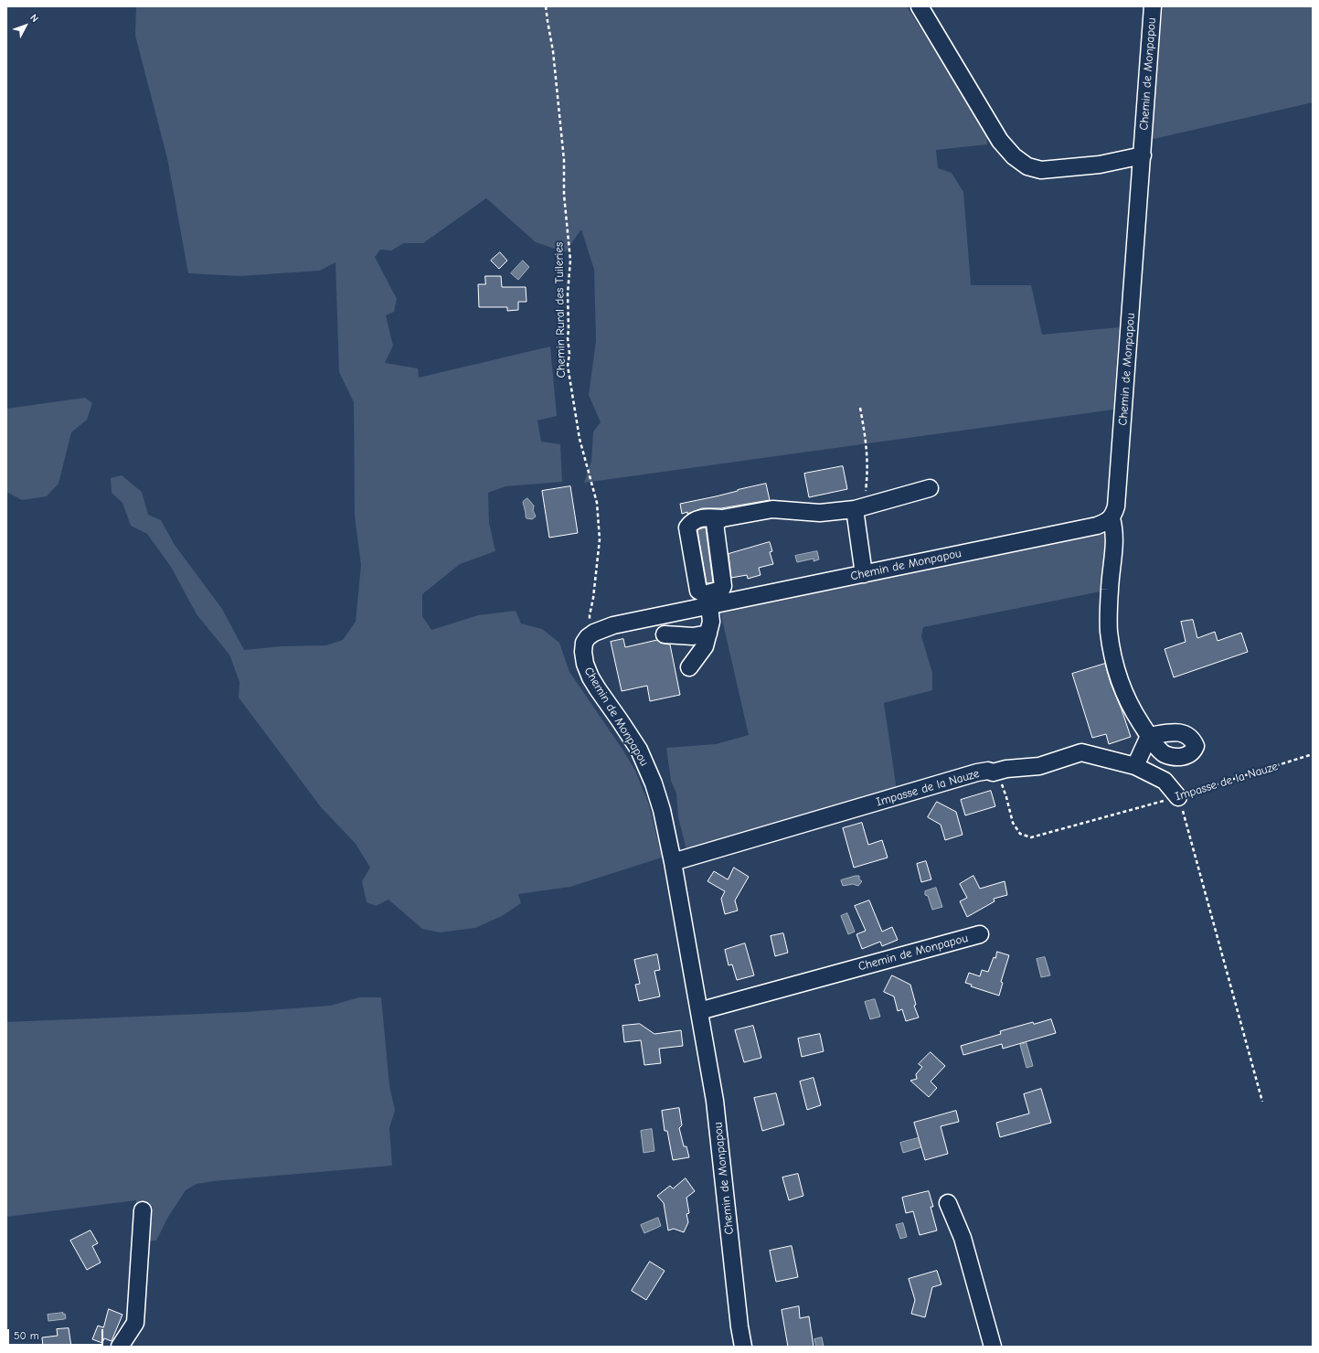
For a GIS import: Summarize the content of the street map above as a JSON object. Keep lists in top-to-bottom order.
{
  "streets": {
    "street": ["Chemin de Monpapou", "Impasse de la Nauze"],
    "path": ["Chemin Rural des Tuileries"]
  },
  "crossings": [
    ["Chemin de Monpapou", "Chemin Rural des Tuileries"],
    ["Chemin de Monpapou", "Impasse de la Nauze"]
  ],
  "scale_bar": "50 m",
  "north": "top right"
}
